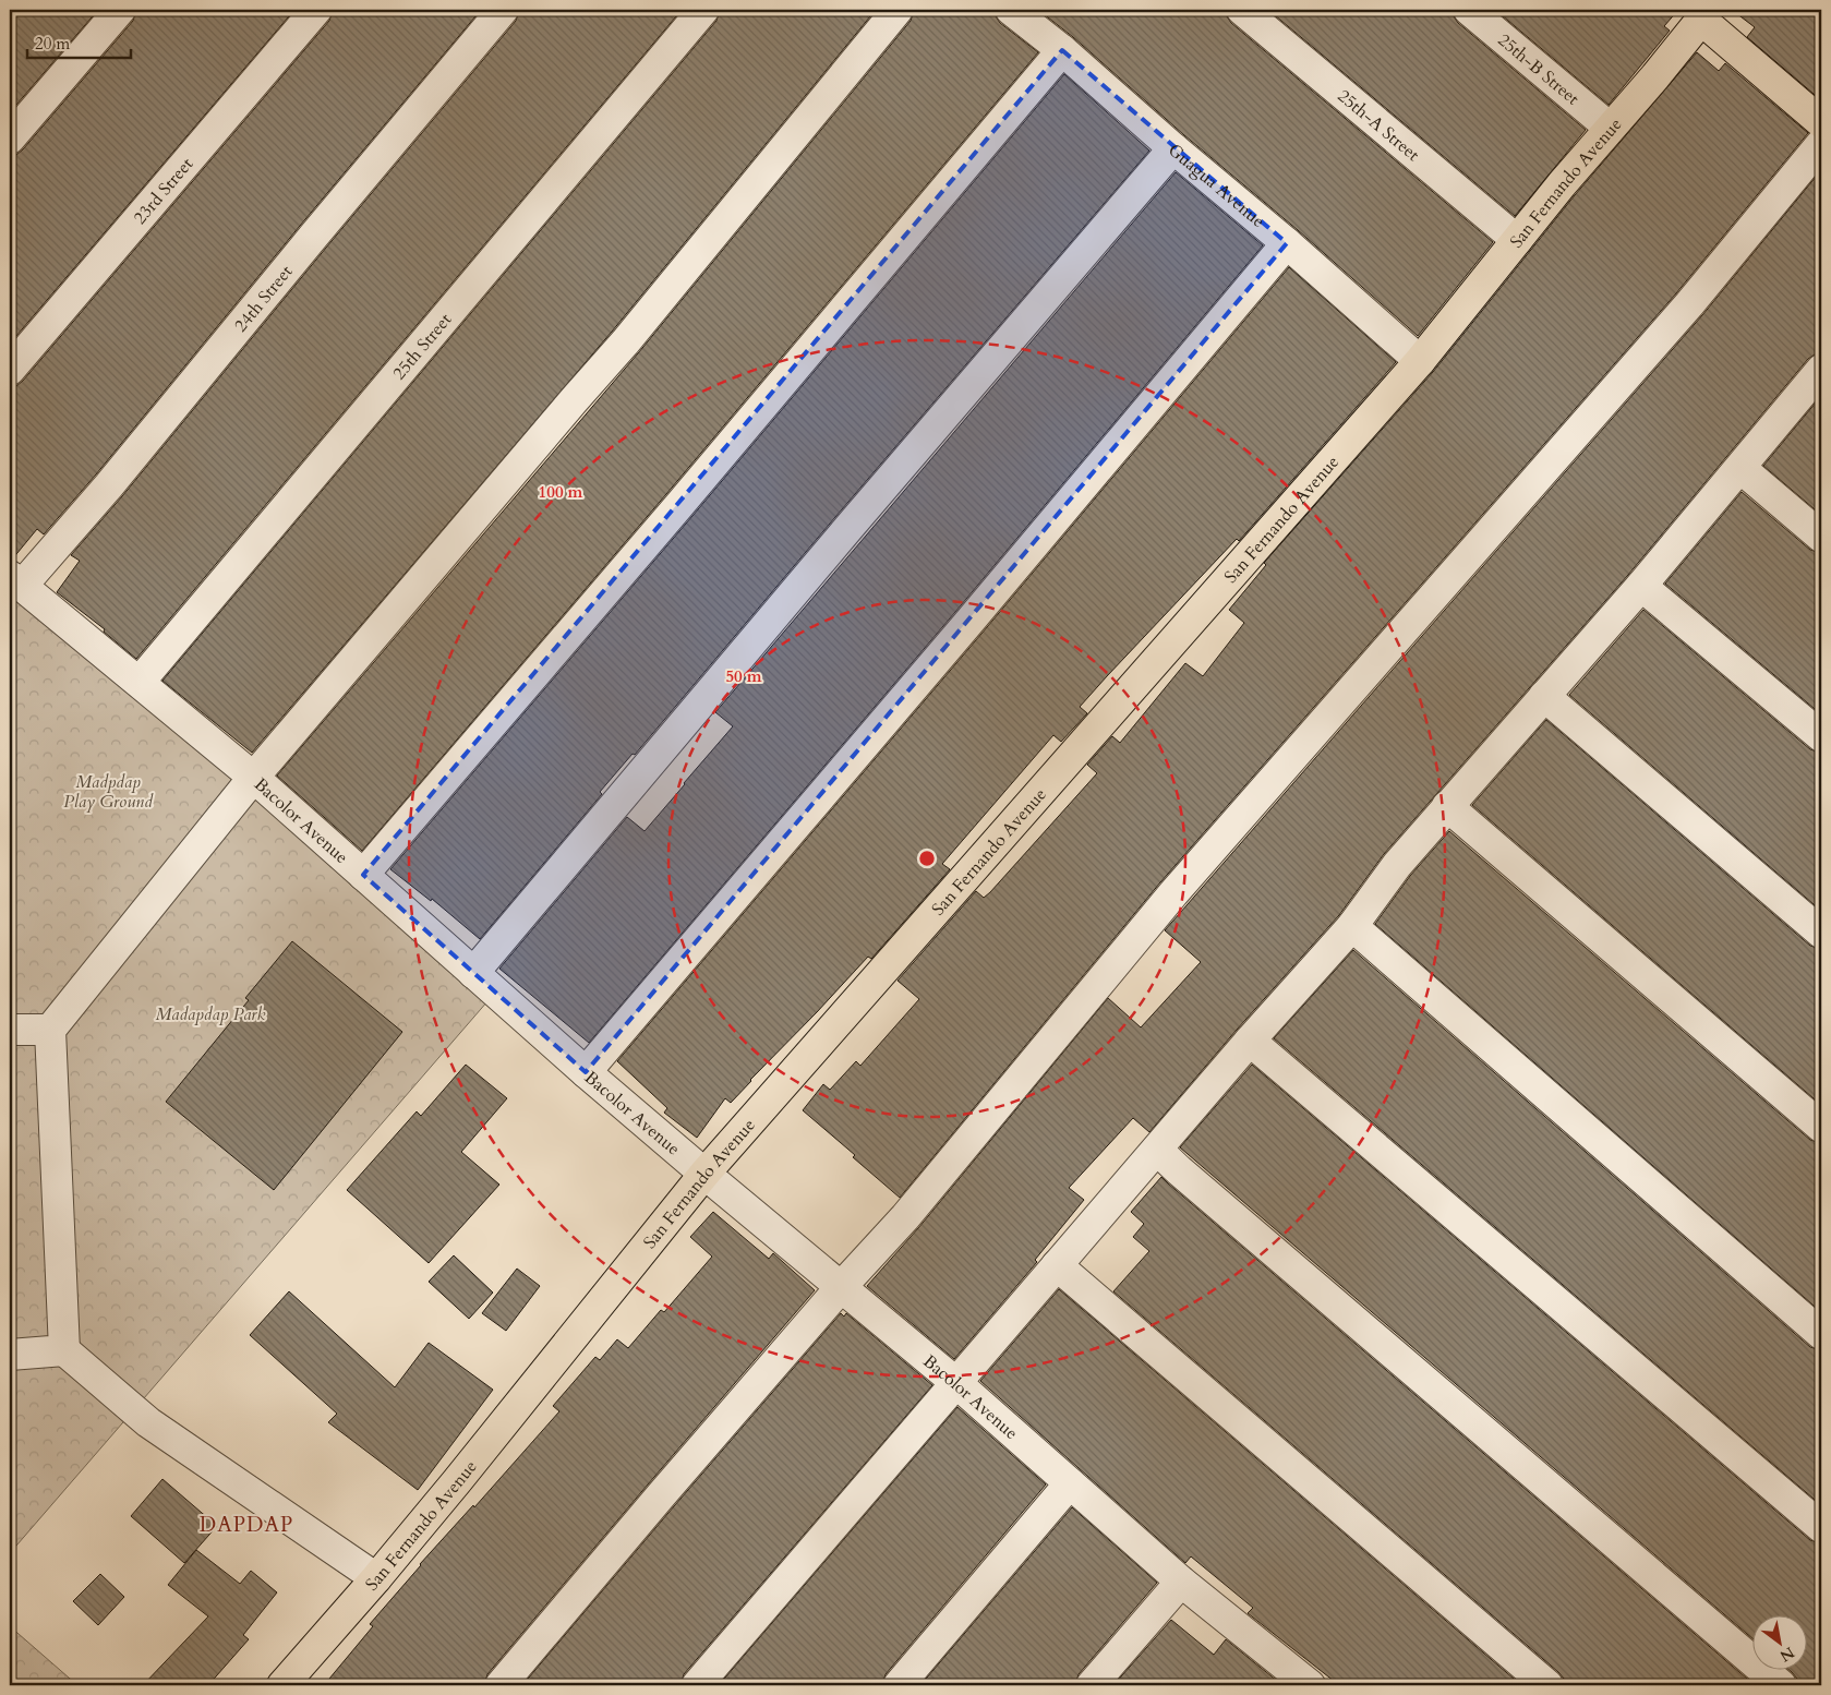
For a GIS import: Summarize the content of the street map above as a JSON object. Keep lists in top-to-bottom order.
{
  "streets": {
    "main road": ["San Fernando Avenue"],
    "street": [
      "25th-B Street",
      "25th-A Street",
      "Guagua Avenue",
      "23rd Street",
      "24th Street",
      "25th Street",
      "Bacolor Avenue"
    ]
  },
  "crossings": [
    ["25th-B Street", "San Fernando Avenue"],
    ["25th-A Street", "San Fernando Avenue"],
    ["San Fernando Avenue", "Guagua Avenue"],
    ["San Fernando Avenue", "Bacolor Avenue"],
    ["24th Street", "Bacolor Avenue"],
    ["25th Street", "Bacolor Avenue"]
  ],
  "districts": ["DAPDAP"],
  "parks": ["Madpdap Play Ground", "Madapdap Park"],
  "scale_bar": "20 m",
  "north": "bottom right",
  "rings": ["100 m", "50 m"]
}
